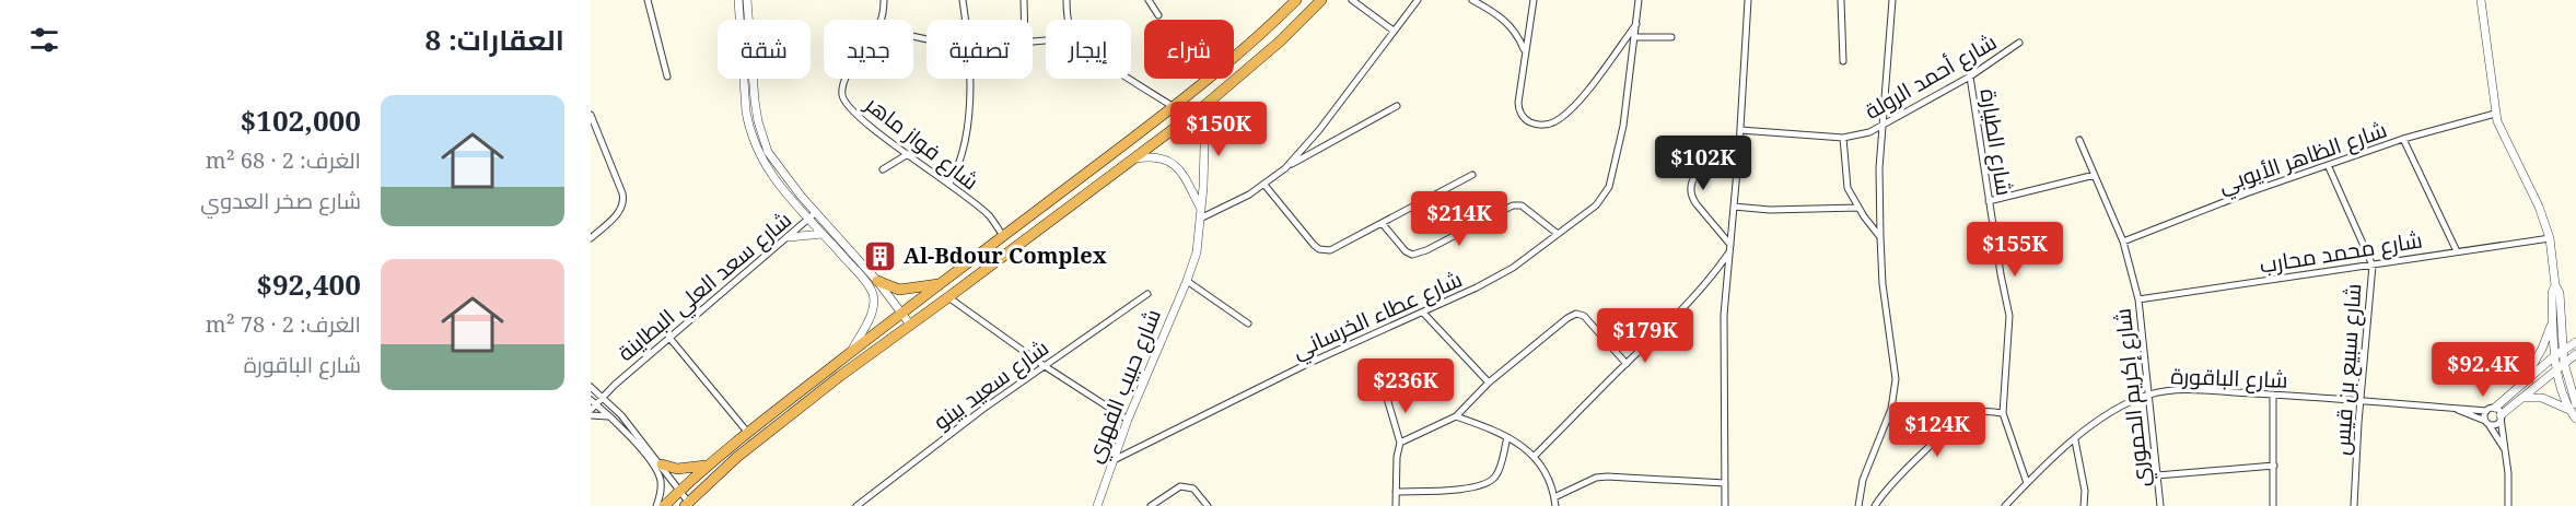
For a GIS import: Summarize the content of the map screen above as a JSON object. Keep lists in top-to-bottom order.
{
  "streets": {
    "street": [
      "شارع أحمد الرولة",
      "شارع الطيارة",
      "شارع فواز ماهر",
      "شارع الظاهر الأيوبي",
      "شارع محمد محارب",
      "شارع سعد العلي البطاينة",
      "شارع عطاء الخرساني",
      "شارع سبيع بن قيس",
      "شارع الباقورة",
      "شارع سعيد بينو",
      "شارع حبيب الفهري",
      "شارع إكريم الحموري"
    ]
  },
  "crossings": [
    ["شارع أحمد الرولة", "شارع الطيارة"],
    ["شارع الطيارة", "شارع الباقورة"],
    ["شارع الظاهر الأيوبي", "شارع سبيع بن قيس"],
    ["شارع الظاهر الأيوبي", "شارع إكريم الحموري"],
    ["شارع محمد محارب", "شارع سبيع بن قيس"],
    ["شارع محمد محارب", "شارع إكريم الحموري"],
    ["شارع عطاء الخرساني", "شارع حبيب الفهري"],
    ["شارع سبيع بن قيس", "شارع الباقورة"],
    ["شارع الباقورة", "شارع إكريم الحموري"]
  ],
  "places": {
    "building": ["Al-Bdour Complex"]
  },
  "page": {
    "heading": "العقارات: 8",
    "chip": [
      "شراء",
      "إيجار",
      "تصفية",
      "جديد",
      "شقة"
    ],
    "list": [
      {
        "name": "$102,000",
        "note": "الغرف: 2 · 68 m² · شارع صخر العدوي"
      },
      {
        "name": "$92,400",
        "note": "الغرف: 2 · 78 m² · شارع الباقورة"
      }
    ],
    "price": [
      "$150K",
      "$102K",
      "$214K",
      "$155K",
      "$179K",
      "$92.4K",
      "$236K",
      "$124K"
    ]
  }
}
